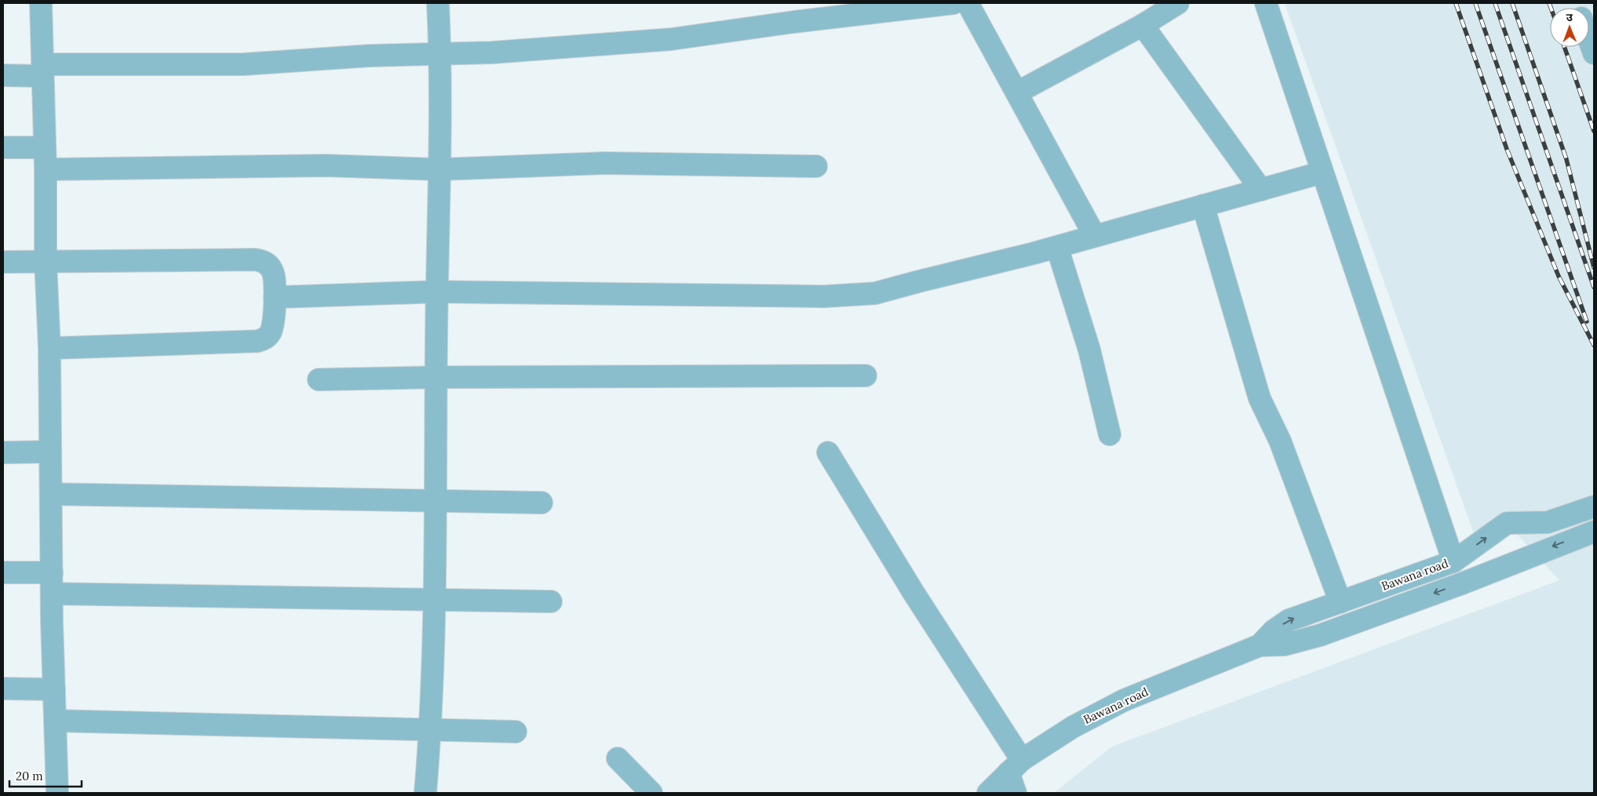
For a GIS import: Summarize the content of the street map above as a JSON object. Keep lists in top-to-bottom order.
{
  "streets": {
    "street": ["Bawana road"]
  },
  "scale_bar": "20 m",
  "north": "top"
}
